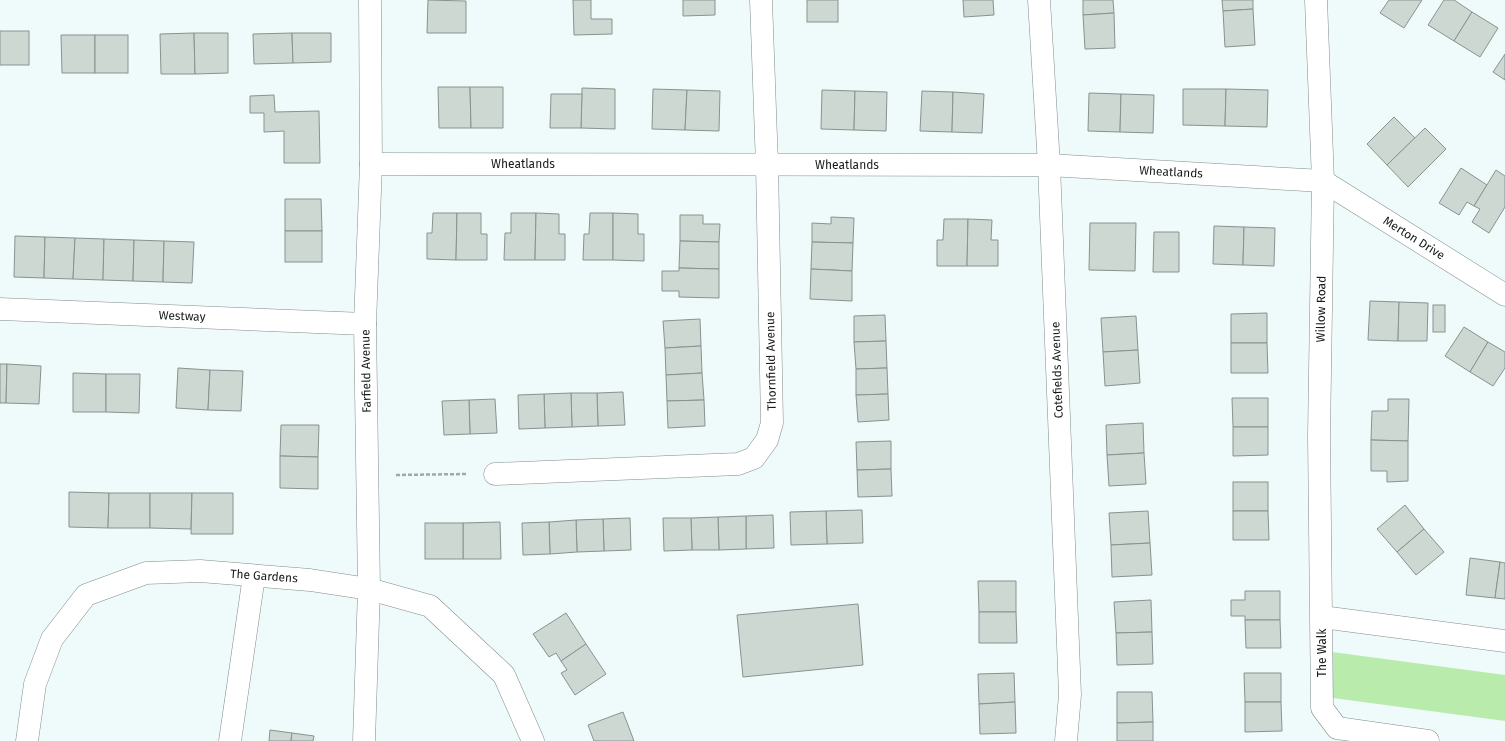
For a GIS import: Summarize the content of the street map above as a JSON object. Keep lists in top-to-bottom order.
{
  "streets": {
    "street": [
      "Wheatlands",
      "Merton Drive",
      "Willow Road",
      "Westway",
      "Thornfield Avenue",
      "Cotefields Avenue",
      "Farfield Avenue",
      "The Gardens",
      "The Walk"
    ]
  },
  "crossings": [
    ["Wheatlands", "Merton Drive"],
    ["Wheatlands", "Willow Road"],
    ["Wheatlands", "Thornfield Avenue"],
    ["Wheatlands", "Cotefields Avenue"],
    ["Wheatlands", "Farfield Avenue"],
    ["Merton Drive", "Willow Road"],
    ["Willow Road", "The Walk"],
    ["Westway", "Farfield Avenue"],
    ["Farfield Avenue", "The Gardens"]
  ]
}
